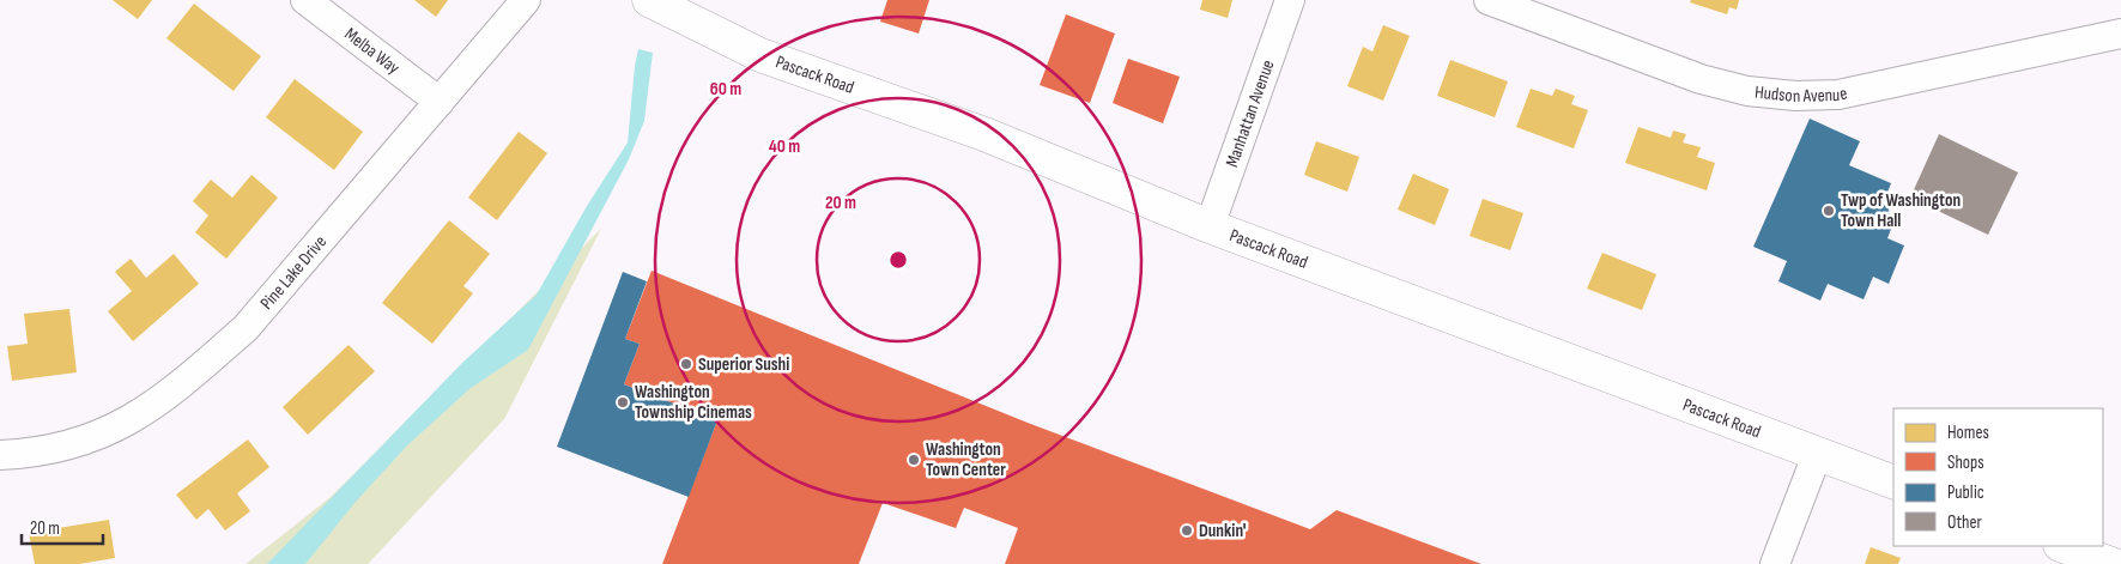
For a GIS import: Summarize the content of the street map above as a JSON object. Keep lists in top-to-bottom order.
{
  "streets": {
    "street": [
      "Melba Way",
      "Pascack Road",
      "Hudson Avenue",
      "Manhattan Avenue",
      "Pine Lake Drive"
    ]
  },
  "crossings": [
    ["Melba Way", "Pine Lake Drive"],
    ["Pascack Road", "Manhattan Avenue"]
  ],
  "places": [
    "Twp of Washington Town Hall",
    "Superior Sushi",
    "Washington Township Cinemas",
    "Washington Town Center",
    "Dunkin'"
  ],
  "legend": [
    "Homes",
    "Shops",
    "Public",
    "Other"
  ],
  "scale_bar": "20 m",
  "rings": ["60 m", "40 m", "20 m"]
}
